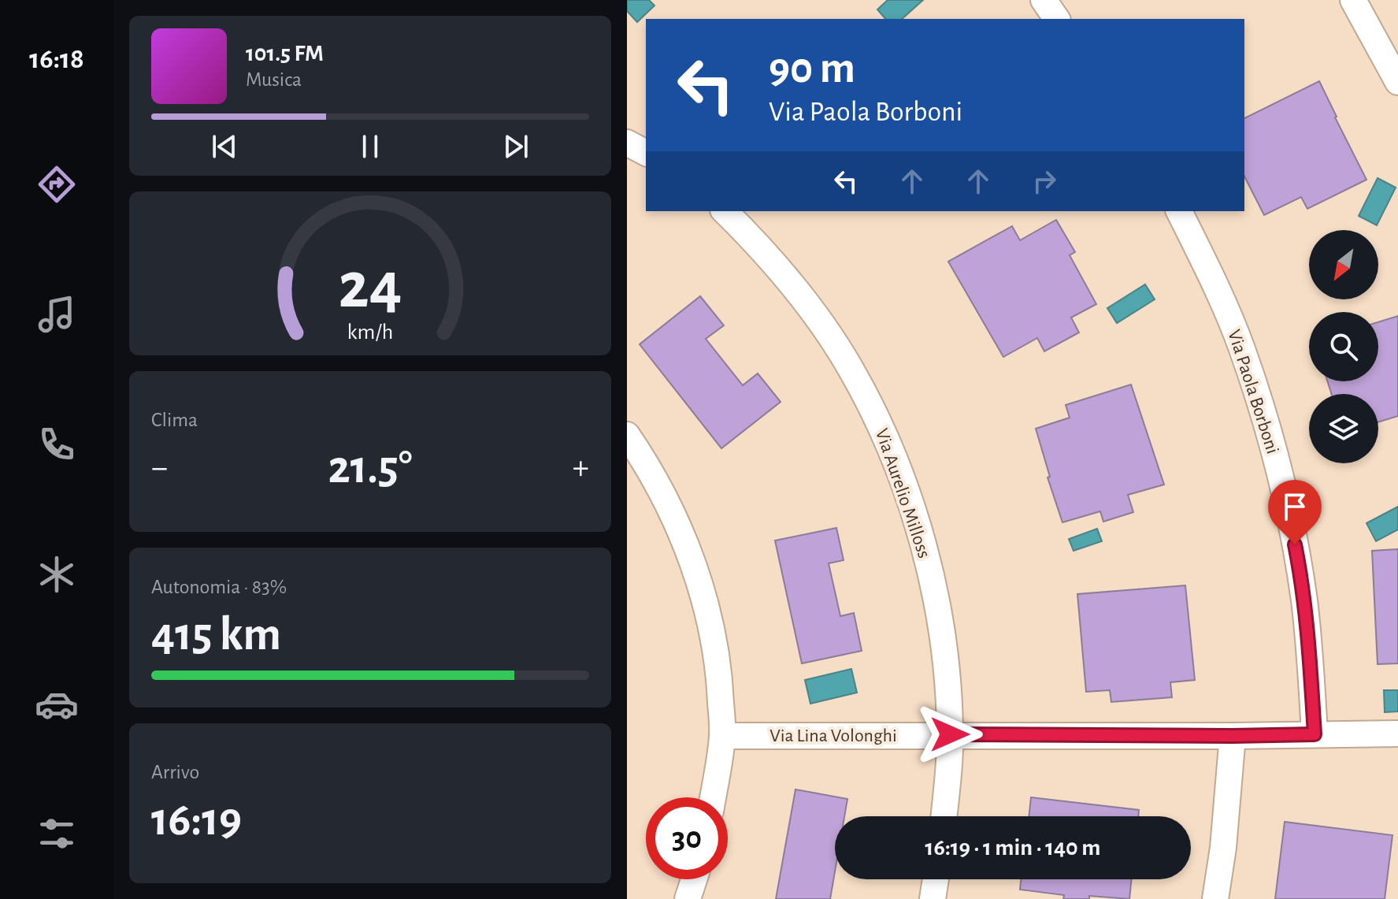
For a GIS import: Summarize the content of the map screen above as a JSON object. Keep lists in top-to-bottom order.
{
  "streets": {
    "street": ["Via Paola Borboni", "Via Aurelio Milloss", "Via Lina Volonghi"]
  },
  "crossings": [
    ["Via Paola Borboni", "Via Lina Volonghi"],
    ["Via Aurelio Milloss", "Via Lina Volonghi"]
  ],
  "north": "bottom left",
  "page": {
    "tabs": "16:18",
    "turn": ["90 m", "Via Paola Borboni"],
    "song": ["101.5 FM", "Musica"],
    "tile": [
      "Clima",
      ["Autonomia · 83%", "415 km"],
      ["Arrivo", "16:19"]
    ],
    "heat": ["−", "21.5°", "+"],
    "limit": "30",
    "trip": "16:19 · 1 min · 140 m",
    "gauge": ["24", "km/h"]
  }
}
